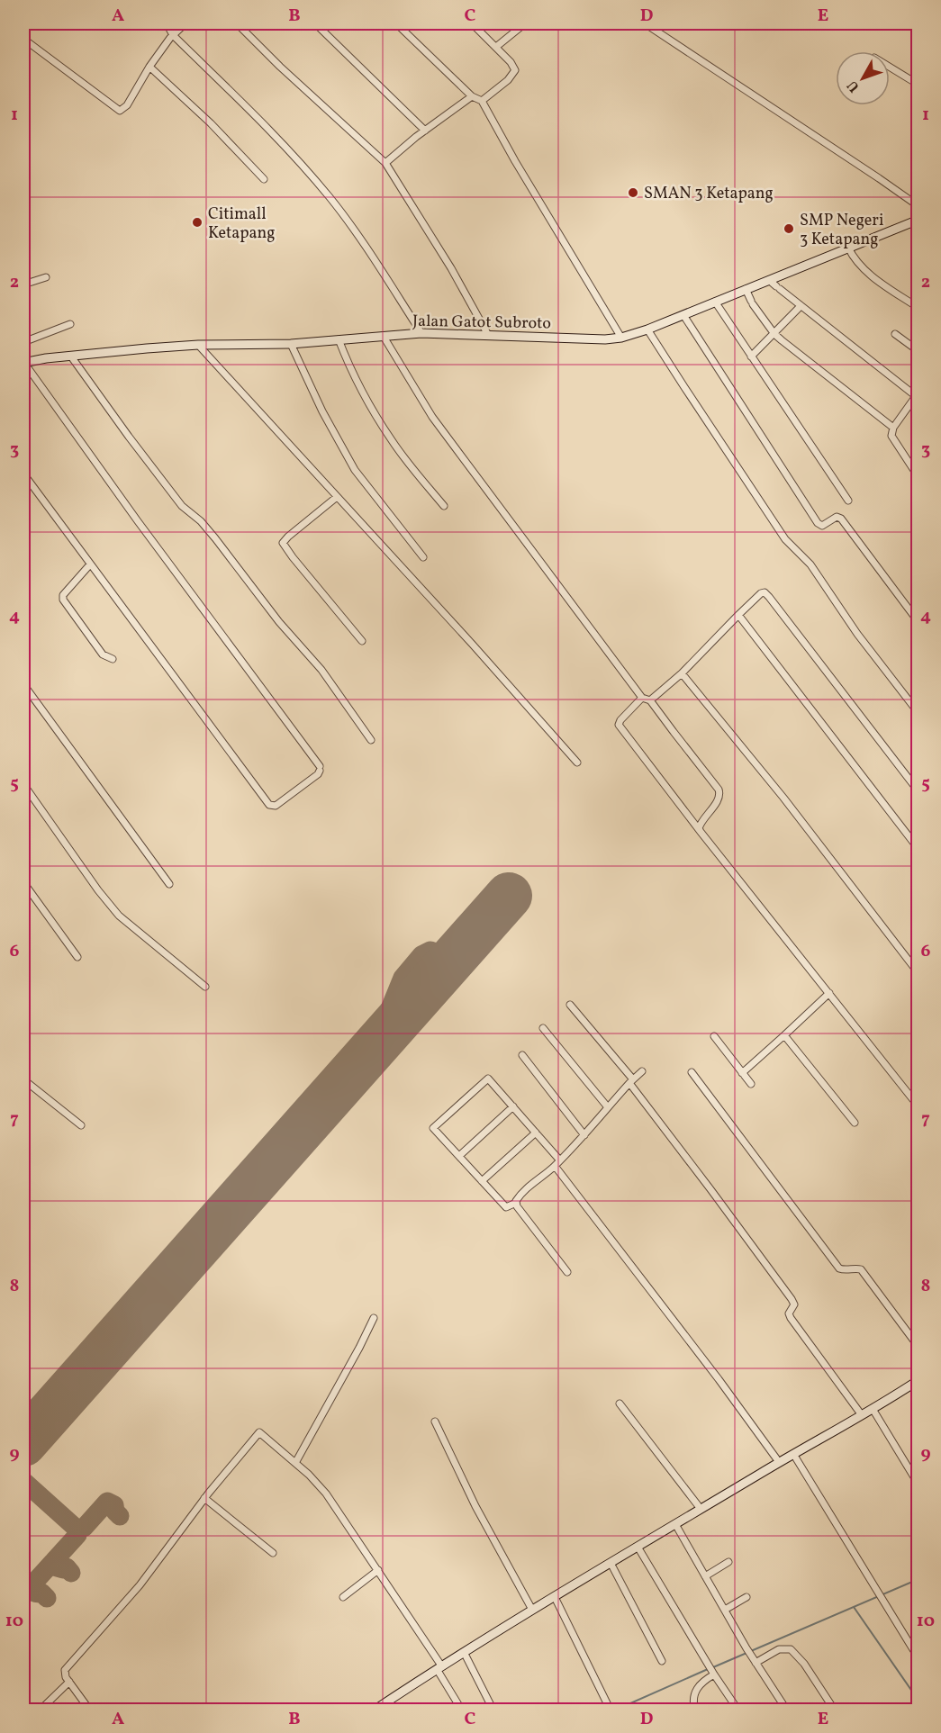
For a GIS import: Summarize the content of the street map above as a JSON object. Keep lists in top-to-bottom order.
{
  "streets": {
    "street": ["Jalan Gatot Subroto"]
  },
  "places": ["SMAN 3 Ketapang", "Citimall Ketapang", "SMP Negeri 3 Ketapang"],
  "north": "bottom left",
  "grid": {
    "columns": [
      "A",
      "B",
      "C",
      "D",
      "E"
    ],
    "rows": [
      "1",
      "2",
      "3",
      "4",
      "5",
      "6",
      "7",
      "8",
      "9",
      "10"
    ]
  }
}
